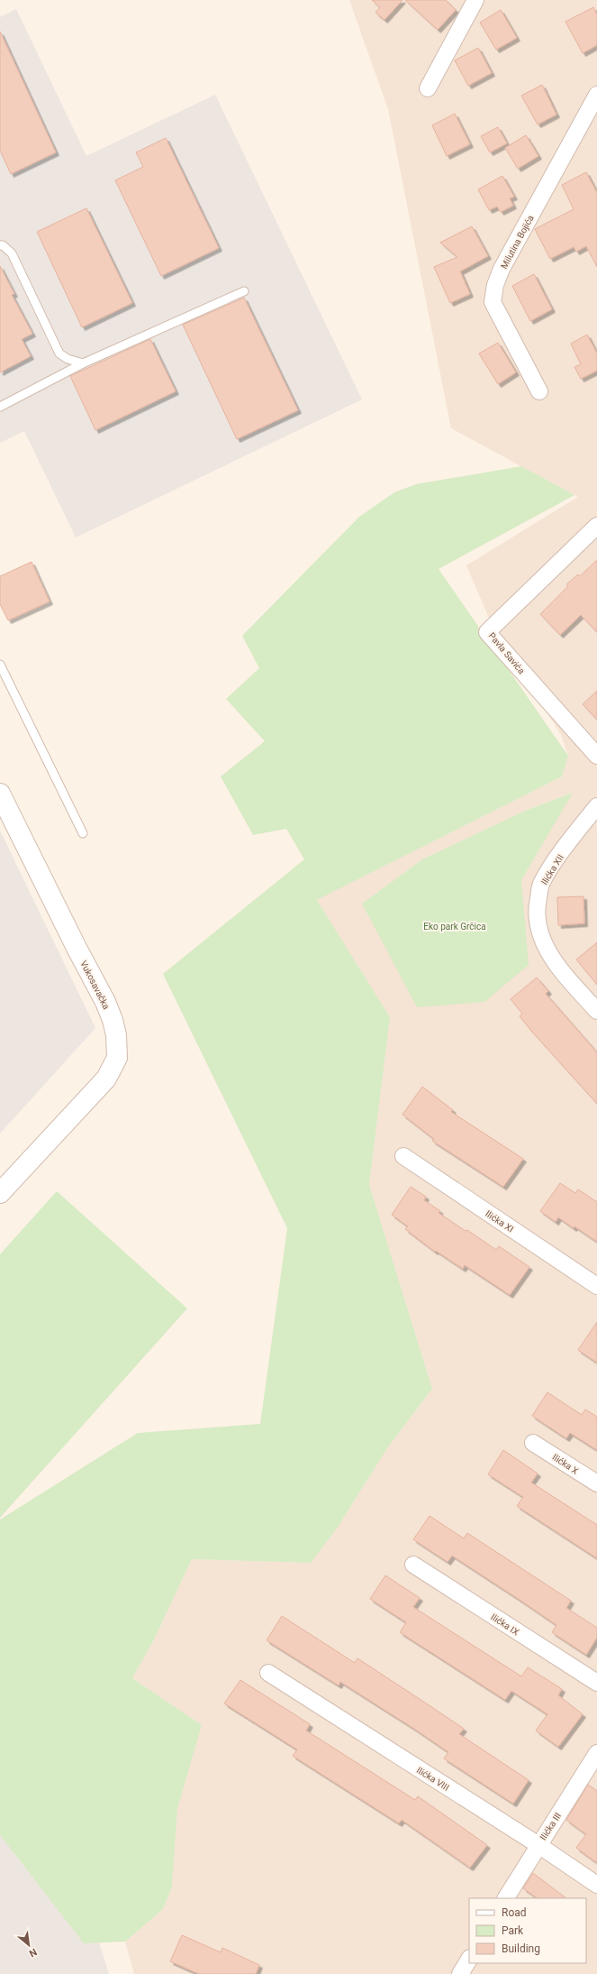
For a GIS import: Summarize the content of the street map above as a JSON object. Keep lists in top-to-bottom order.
{
  "streets": {
    "street": [
      "Milutina Bojića",
      "Pavla Savića",
      "Ilićka XII",
      "Vukosavačka",
      "Ilićka XI",
      "Ilićka X",
      "Ilićka IX",
      "Ilićka VIII",
      "Ilićka III"
    ]
  },
  "crossings": [
    ["Ilićka VIII", "Ilićka III"]
  ],
  "parks": ["Eko park Grčica"],
  "legend": ["Road", "Park", "Building"],
  "north": "bottom right"
}
